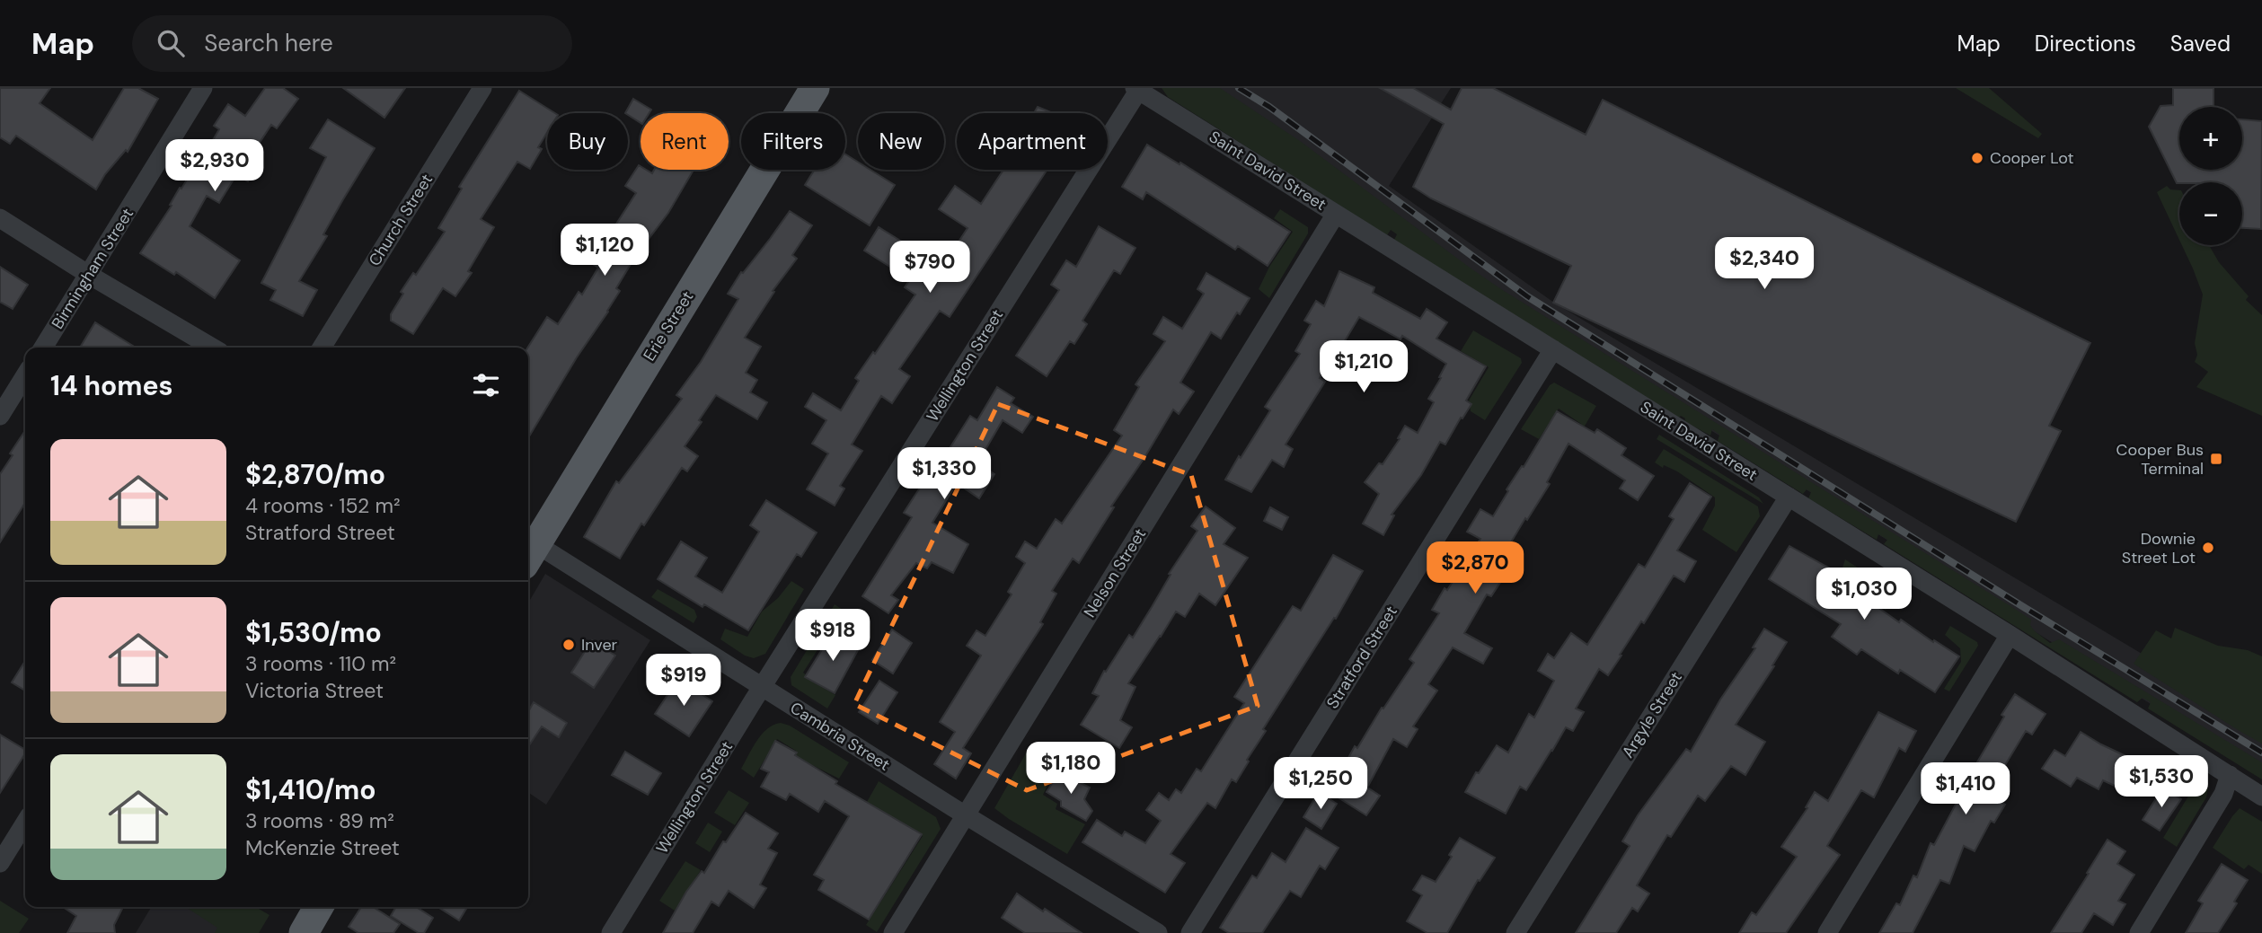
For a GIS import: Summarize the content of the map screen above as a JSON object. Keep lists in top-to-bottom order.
{
  "streets": {
    "main road": ["Erie Street"],
    "street": [
      "Saint David Street",
      "Church Street",
      "Birmingham Street",
      "Wellington Street",
      "Nelson Street",
      "Stratford Street",
      "Argyle Street",
      "Cambria Street"
    ]
  },
  "crossings": [
    ["Saint David Street", "Wellington Street"],
    ["Saint David Street", "Nelson Street"],
    ["Saint David Street", "Stratford Street"],
    ["Saint David Street", "Argyle Street"],
    ["Wellington Street", "Cambria Street"],
    ["Nelson Street", "Cambria Street"]
  ],
  "places": {
    "other": ["Cooper Lot", "Downie Street Lot", "Inver"],
    "transit": ["Cooper Bus Terminal"]
  },
  "page": {
    "header": "Map",
    "search": "Search here",
    "nav": ["Map", "Directions", "Saved"],
    "map_buttons": ["+", "−"],
    "chip": [
      "Buy",
      "Rent",
      "Filters",
      "New",
      "Apartment"
    ],
    "price": [
      "$2,930",
      "$1,120",
      "$2,340",
      "$790",
      "$1,210",
      "$1,330",
      "$2,870",
      "$1,030",
      "$918",
      "$919",
      "$1,180",
      "$1,530",
      "$1,250",
      "$1,410"
    ],
    "heading": "14 homes",
    "list": [
      {
        "name": "$2,870/mo",
        "note": "4 rooms · 152 m² · Stratford Street"
      },
      {
        "name": "$1,530/mo",
        "note": "3 rooms · 110 m² · Victoria Street"
      },
      {
        "name": "$1,410/mo",
        "note": "3 rooms · 89 m² · McKenzie Street"
      }
    ]
  }
}
